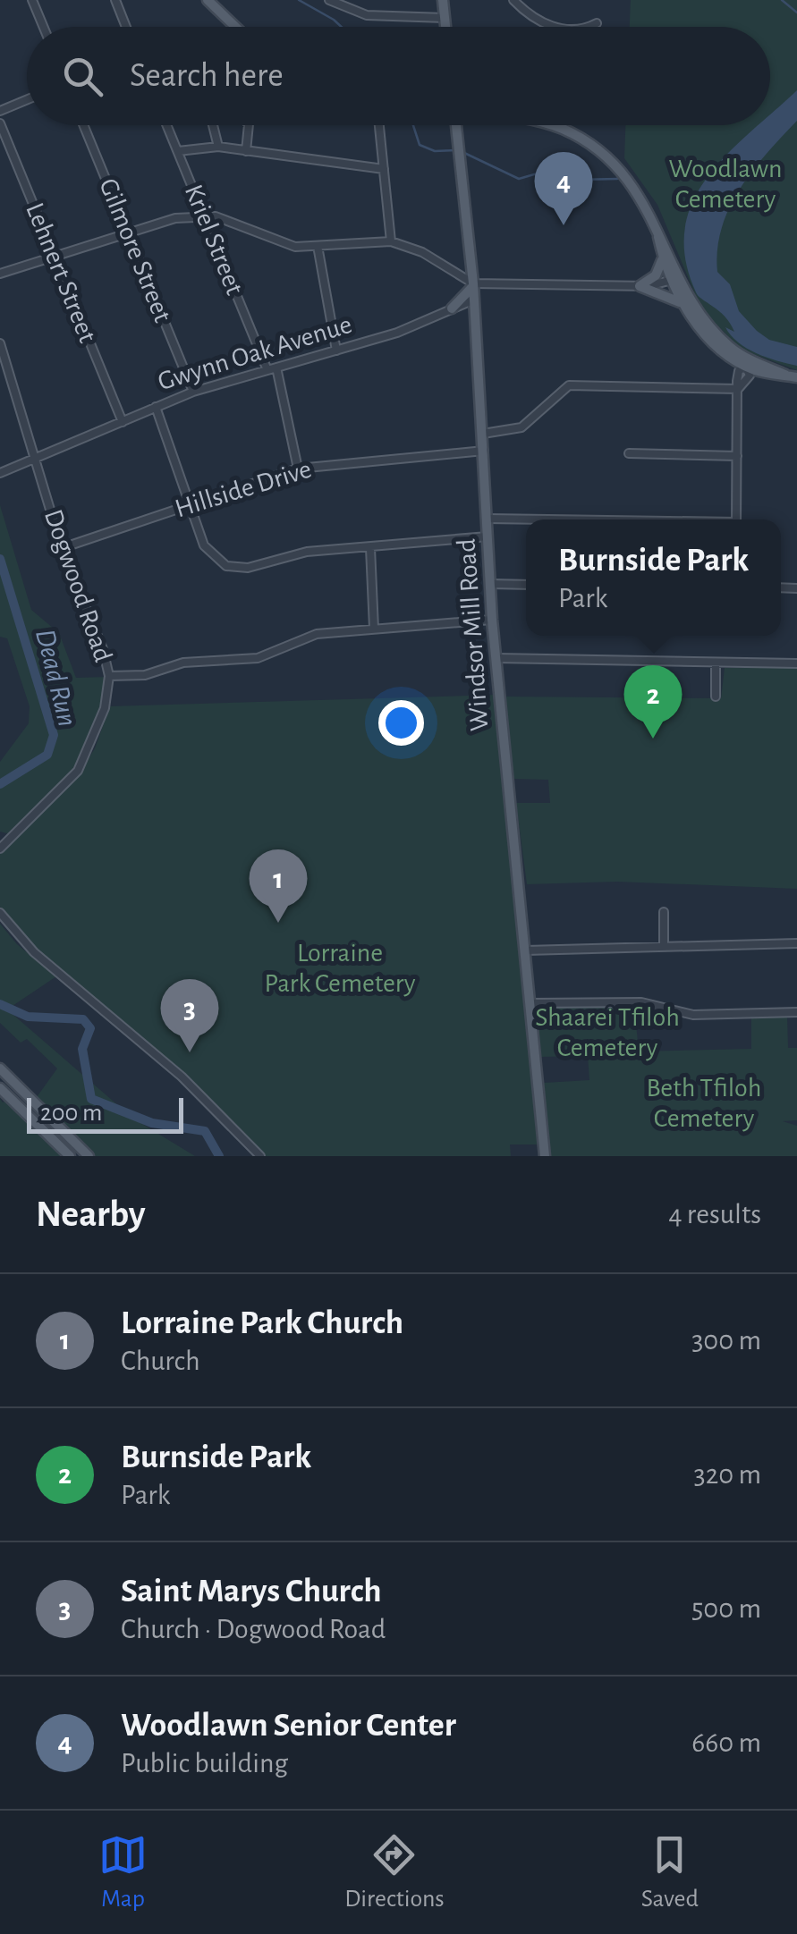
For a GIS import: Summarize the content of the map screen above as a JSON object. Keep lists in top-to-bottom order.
{
  "streets": {
    "main road": ["Windsor Mill Road"],
    "street": [
      "Kriel Street",
      "Gilmore Street",
      "Lehnert Street",
      "Gwynn Oak Avenue",
      "Hillside Drive",
      "Dogwood Road"
    ]
  },
  "crossings": [
    ["Kriel Street", "Gwynn Oak Avenue"],
    ["Gilmore Street", "Gwynn Oak Avenue"],
    ["Lehnert Street", "Gwynn Oak Avenue"],
    ["Gwynn Oak Avenue", "Dogwood Road"],
    ["Gwynn Oak Avenue", "Windsor Mill Road"],
    ["Hillside Drive", "Dogwood Road"],
    ["Hillside Drive", "Windsor Mill Road"]
  ],
  "water": ["Dead Run"],
  "parks": [
    "Woodlawn Cemetery",
    "Lorraine Park Cemetery",
    "Shaarei Tfiloh Cemetery",
    "Beth Tfiloh Cemetery"
  ],
  "scale_bar": "200 m",
  "page": {
    "search": "Search here",
    "pins": [
      "4",
      "2",
      "1",
      "3"
    ],
    "popup": ["Burnside Park", "Park"],
    "scale": "200 m",
    "heading": ["Nearby", "4 results"],
    "list": [
      {
        "mark": "1",
        "name": "Lorraine Park Church",
        "note": "Church",
        "value": "300 m"
      },
      {
        "mark": "2",
        "name": "Burnside Park",
        "note": "Park",
        "value": "320 m"
      },
      {
        "mark": "3",
        "name": "Saint Marys Church",
        "note": "Church · Dogwood Road",
        "value": "500 m"
      },
      {
        "mark": "4",
        "name": "Woodlawn Senior Center",
        "note": "Public building",
        "value": "660 m"
      }
    ],
    "nav": ["Map", "Directions", "Saved"]
  }
}
